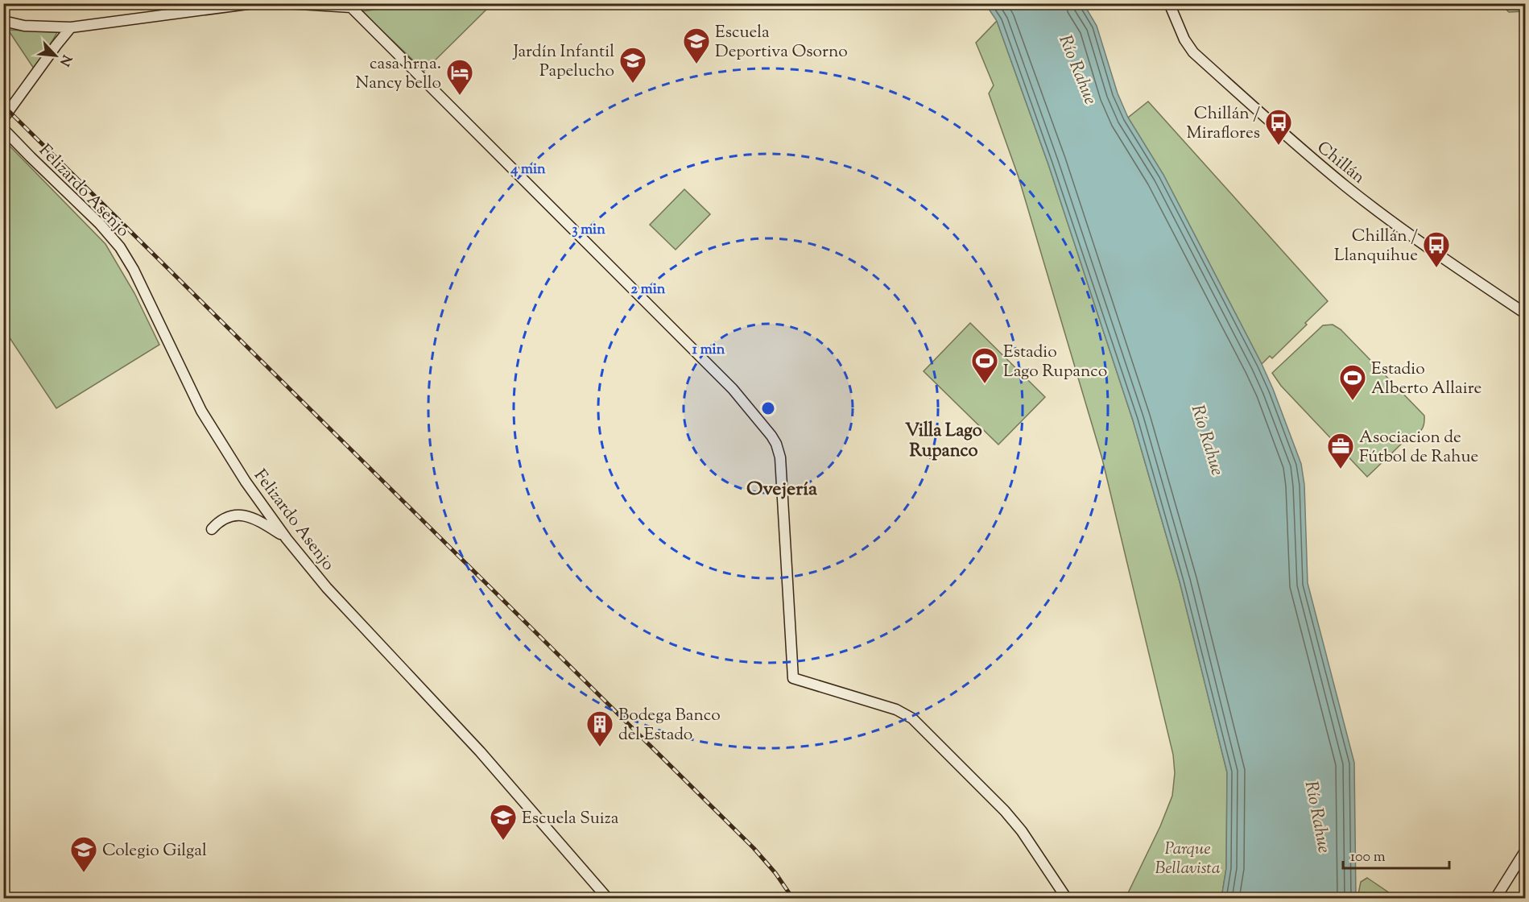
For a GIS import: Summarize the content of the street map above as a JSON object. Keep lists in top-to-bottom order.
{
  "streets": {
    "street": ["Chillán", "Felizardo Asenjo"]
  },
  "districts": ["Villa Lago Rupanco", "Ovejería"],
  "water": ["Río Rahue"],
  "parks": ["Parque Bellavista"],
  "places": {
    "school or university": [
      "Escuela Deportiva Osorno",
      "Jardín Infantil Papelucho",
      "Escuela Suiza",
      "Colegio Gilgal"
    ],
    "hotel": ["casa hrna. Nancy bello"],
    "bus stop": ["Chillán / Miraflores", "Chillán / Llanquihue"],
    "sports": ["Estadio Lago Rupanco", "Estadio Alberto Allaire"],
    "office": ["Asociacion de Fútbol de Rahue"],
    "building": ["Bodega Banco del Estado"]
  },
  "scale_bar": "100 m",
  "north": "bottom right",
  "rings": [
    "4 min",
    "3 min",
    "2 min",
    "1 min"
  ]
}
